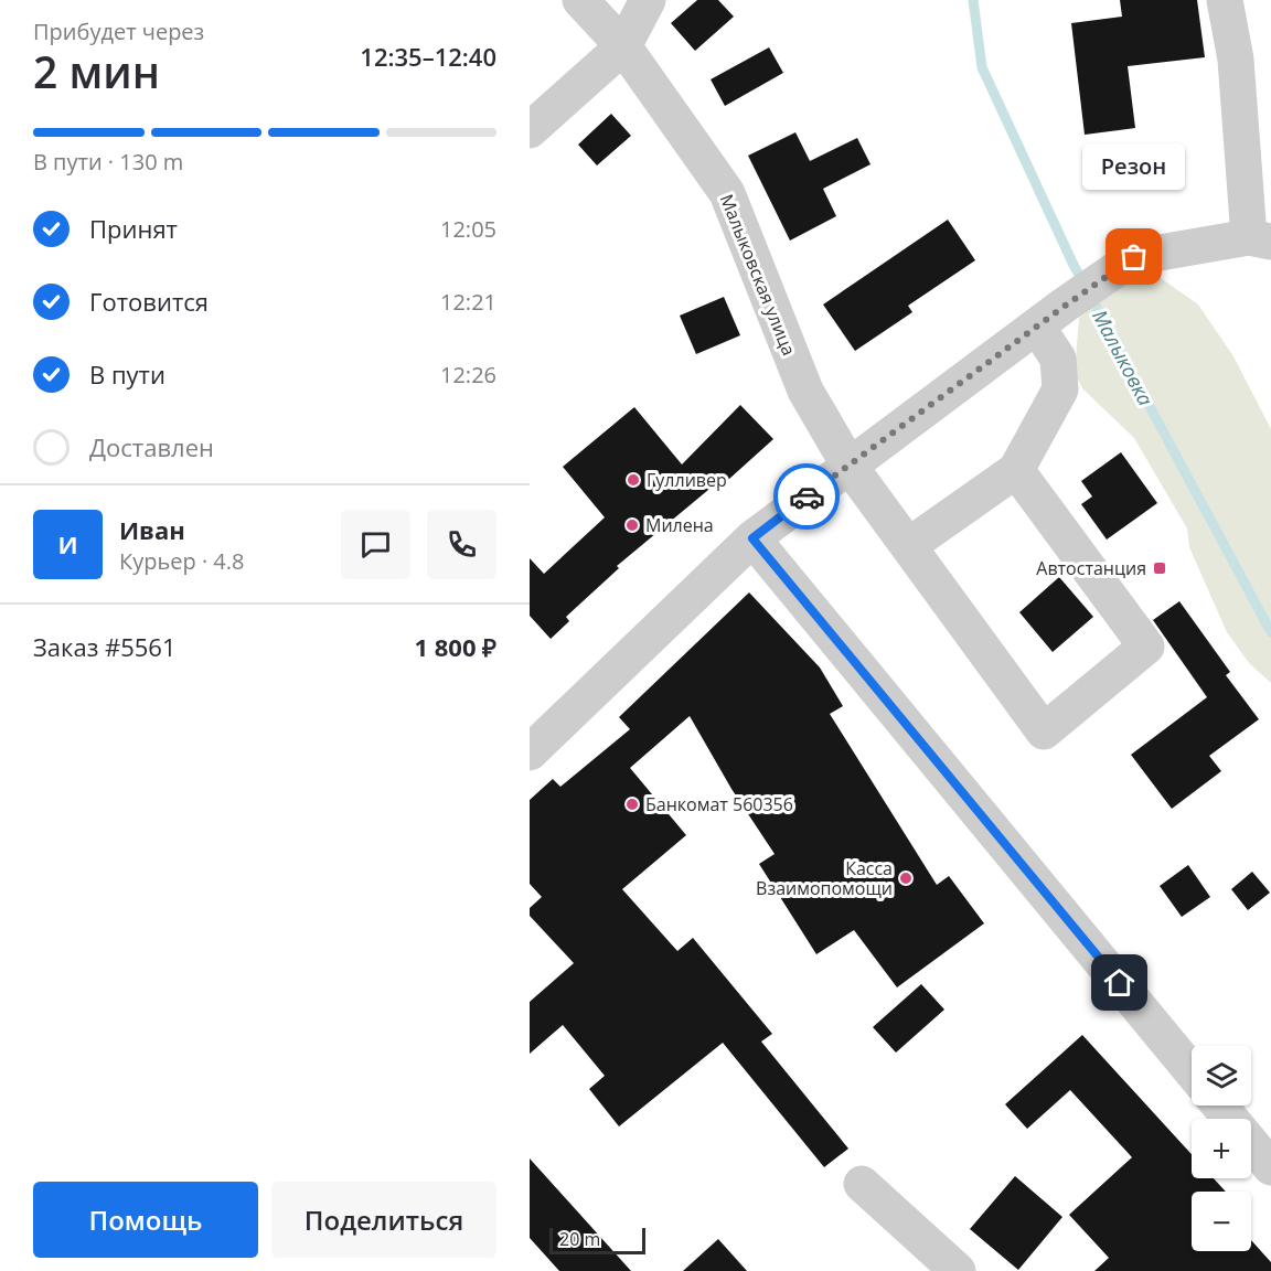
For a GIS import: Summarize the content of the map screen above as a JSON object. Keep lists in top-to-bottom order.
{
  "streets": {
    "street": ["Малыковская улица"]
  },
  "water": ["Малыковка"],
  "places": {
    "other": [
      "Резон",
      "Гулливер",
      "Милена",
      "Банкомат 560356",
      "Касса Взаимопомощи"
    ],
    "transit": ["Автостанция"]
  },
  "scale_bar": "20 m",
  "page": {
    "heading": ["2 мин", "Прибудет через", "12:35–12:40"],
    "panel": [
      "Иван",
      "Курьер · 4.8",
      "Заказ #5561",
      "1 800 ₽"
    ],
    "bar": "В пути · 130 m",
    "bubble": "Резон",
    "list": [
      ["Принят", "12:05"],
      ["Готовится", "12:21"],
      ["В пути", "12:26"],
      "Доставлен"
    ],
    "round": "И",
    "map_buttons": ["+", "−"],
    "buttons": ["Помощь", "Поделиться"],
    "scale": "20 m"
  }
}
